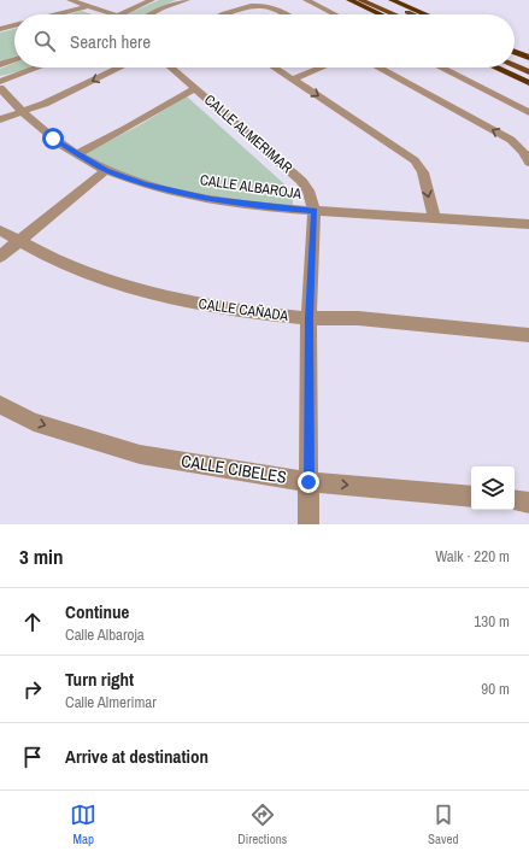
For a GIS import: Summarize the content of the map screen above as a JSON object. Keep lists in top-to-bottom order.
{
  "streets": {
    "street": [
      "CALLE ALMERIMAR",
      "CALLE ALBAROJA",
      "CALLE CAÑADA",
      "CALLE CIBELES"
    ]
  },
  "crossings": [
    ["CALLE ALMERIMAR", "CALLE ALBAROJA"],
    ["CALLE ALMERIMAR", "CALLE CAÑADA"],
    ["CALLE ALMERIMAR", "CALLE CIBELES"]
  ],
  "one_way": ["CALLE CIBELES"],
  "page": {
    "search": "Search here",
    "heading": ["3 min", "Walk · 220 m"],
    "list": [
      ["Continue", "Calle Albaroja", "130 m"],
      ["Turn right", "Calle Almerimar", "90 m"],
      "Arrive at destination"
    ],
    "nav": ["Map", "Directions", "Saved"]
  }
}
